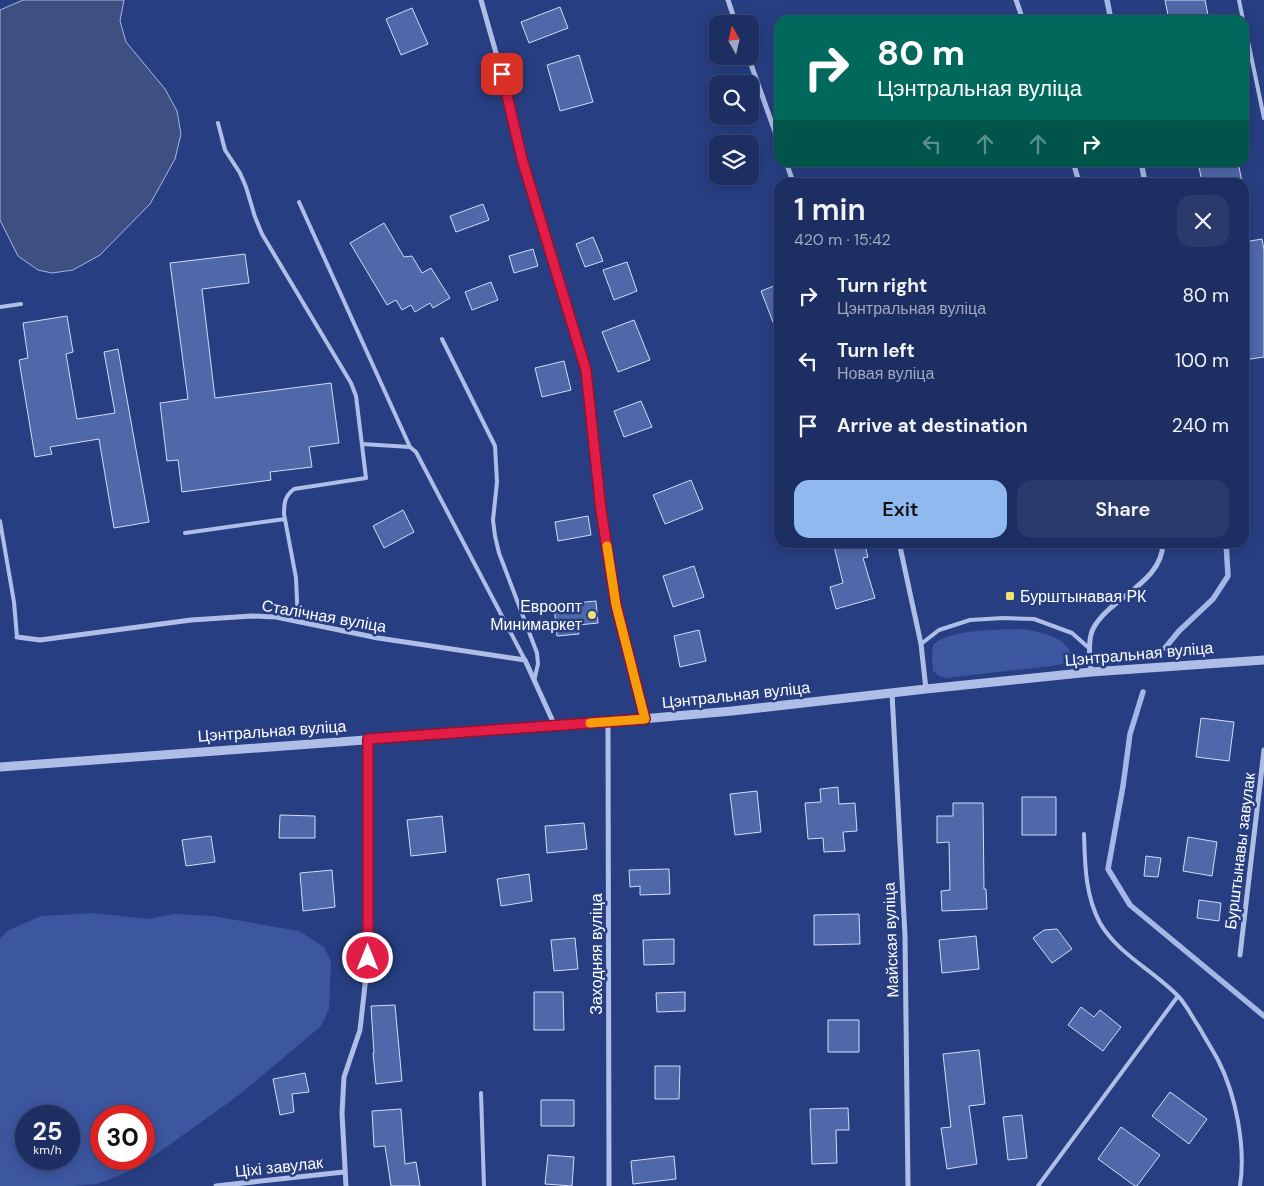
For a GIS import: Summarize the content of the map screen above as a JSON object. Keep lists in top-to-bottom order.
{
  "streets": {
    "street": [
      "Сталічная вуліца",
      "Цэнтральная вуліца",
      "Бурштынавы завулак",
      "Майская вуліца",
      "Заходняя вуліца",
      "Ціхі завулак"
    ]
  },
  "crossings": [
    ["Цэнтральная вуліца", "Майская вуліца"],
    ["Цэнтральная вуліца", "Заходняя вуліца"]
  ],
  "places": {
    "transit": ["Бурштынавая РК"],
    "other": ["Евроопт Минимаркет"]
  },
  "north": "top",
  "page": {
    "turn": ["80 m", "Цэнтральная вуліца"],
    "heading": ["1 min", "420 m · 15:42"],
    "list": [
      {
        "name": "Turn right",
        "note": "Цэнтральная вуліца",
        "value": "80 m"
      },
      {
        "name": "Turn left",
        "note": "Новая вуліца",
        "value": "100 m"
      },
      {
        "name": "Arrive at destination",
        "value": "240 m"
      }
    ],
    "buttons": ["Exit", "Share"],
    "speed": "25 km/h",
    "limit": "30"
  }
}
